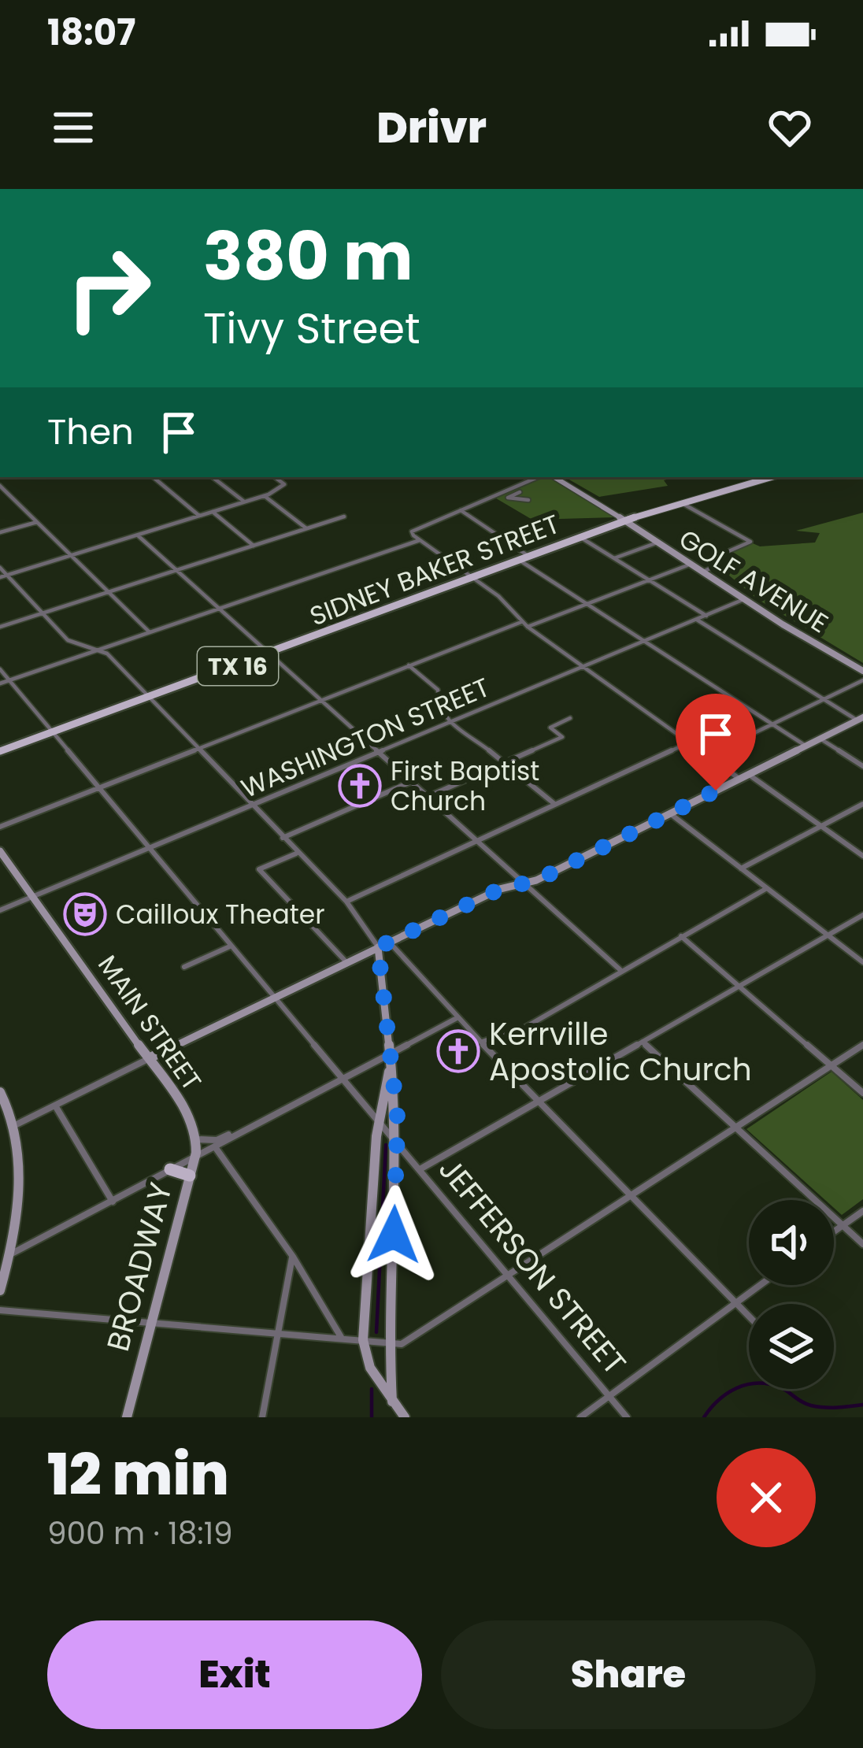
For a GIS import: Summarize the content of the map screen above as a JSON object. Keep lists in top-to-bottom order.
{
  "streets": {
    "main road": ["SIDNEY BAKER STREET", "TX 16"],
    "street": [
      "GOLF AVENUE",
      "WASHINGTON STREET",
      "MAIN STREET",
      "JEFFERSON STREET",
      "BROADWAY"
    ]
  },
  "crossings": [
    ["SIDNEY BAKER STREET", "GOLF AVENUE"],
    ["SIDNEY BAKER STREET", "JEFFERSON STREET"],
    ["GOLF AVENUE", "WASHINGTON STREET"],
    ["WASHINGTON STREET", "MAIN STREET"],
    ["WASHINGTON STREET", "JEFFERSON STREET"],
    ["MAIN STREET", "BROADWAY"]
  ],
  "places": {
    "church": ["First Baptist Church", "Kerrville Apostolic Church"],
    "theatre": ["Cailloux Theater"]
  },
  "page": {
    "status": "18:07",
    "header": "Drivr",
    "turn": ["380 m", "Tivy Street"],
    "then": "Then",
    "heading": ["12 min", "900 m · 18:19"],
    "buttons": ["Exit", "Share"]
  }
}
